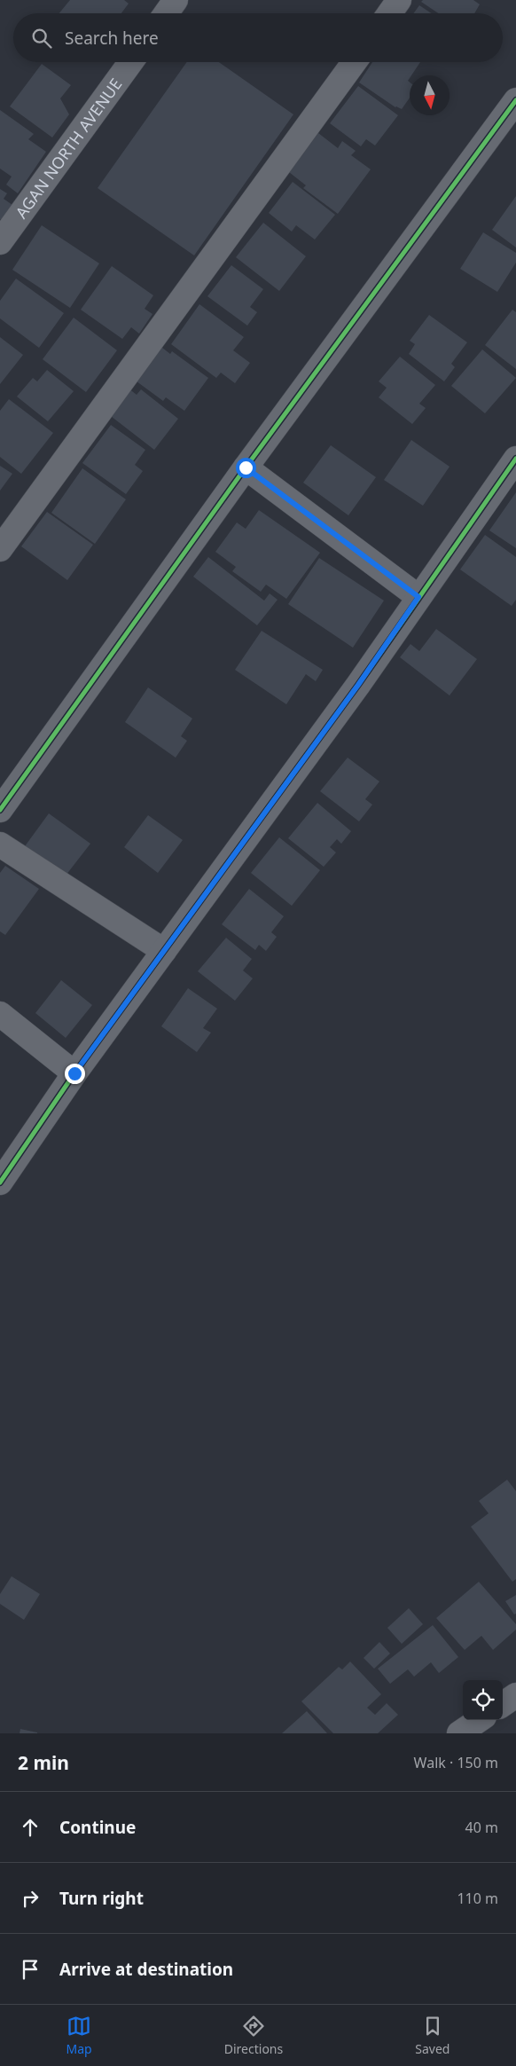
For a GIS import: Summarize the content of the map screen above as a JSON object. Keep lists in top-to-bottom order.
{
  "streets": {
    "street": ["AGAN NORTH AVENUE"]
  },
  "north": "bottom",
  "page": {
    "search": "Search here",
    "heading": ["2 min", "Walk · 150 m"],
    "list": [
      ["Continue", "40 m"],
      ["Turn right", "110 m"],
      "Arrive at destination"
    ],
    "nav": ["Map", "Directions", "Saved"]
  }
}
